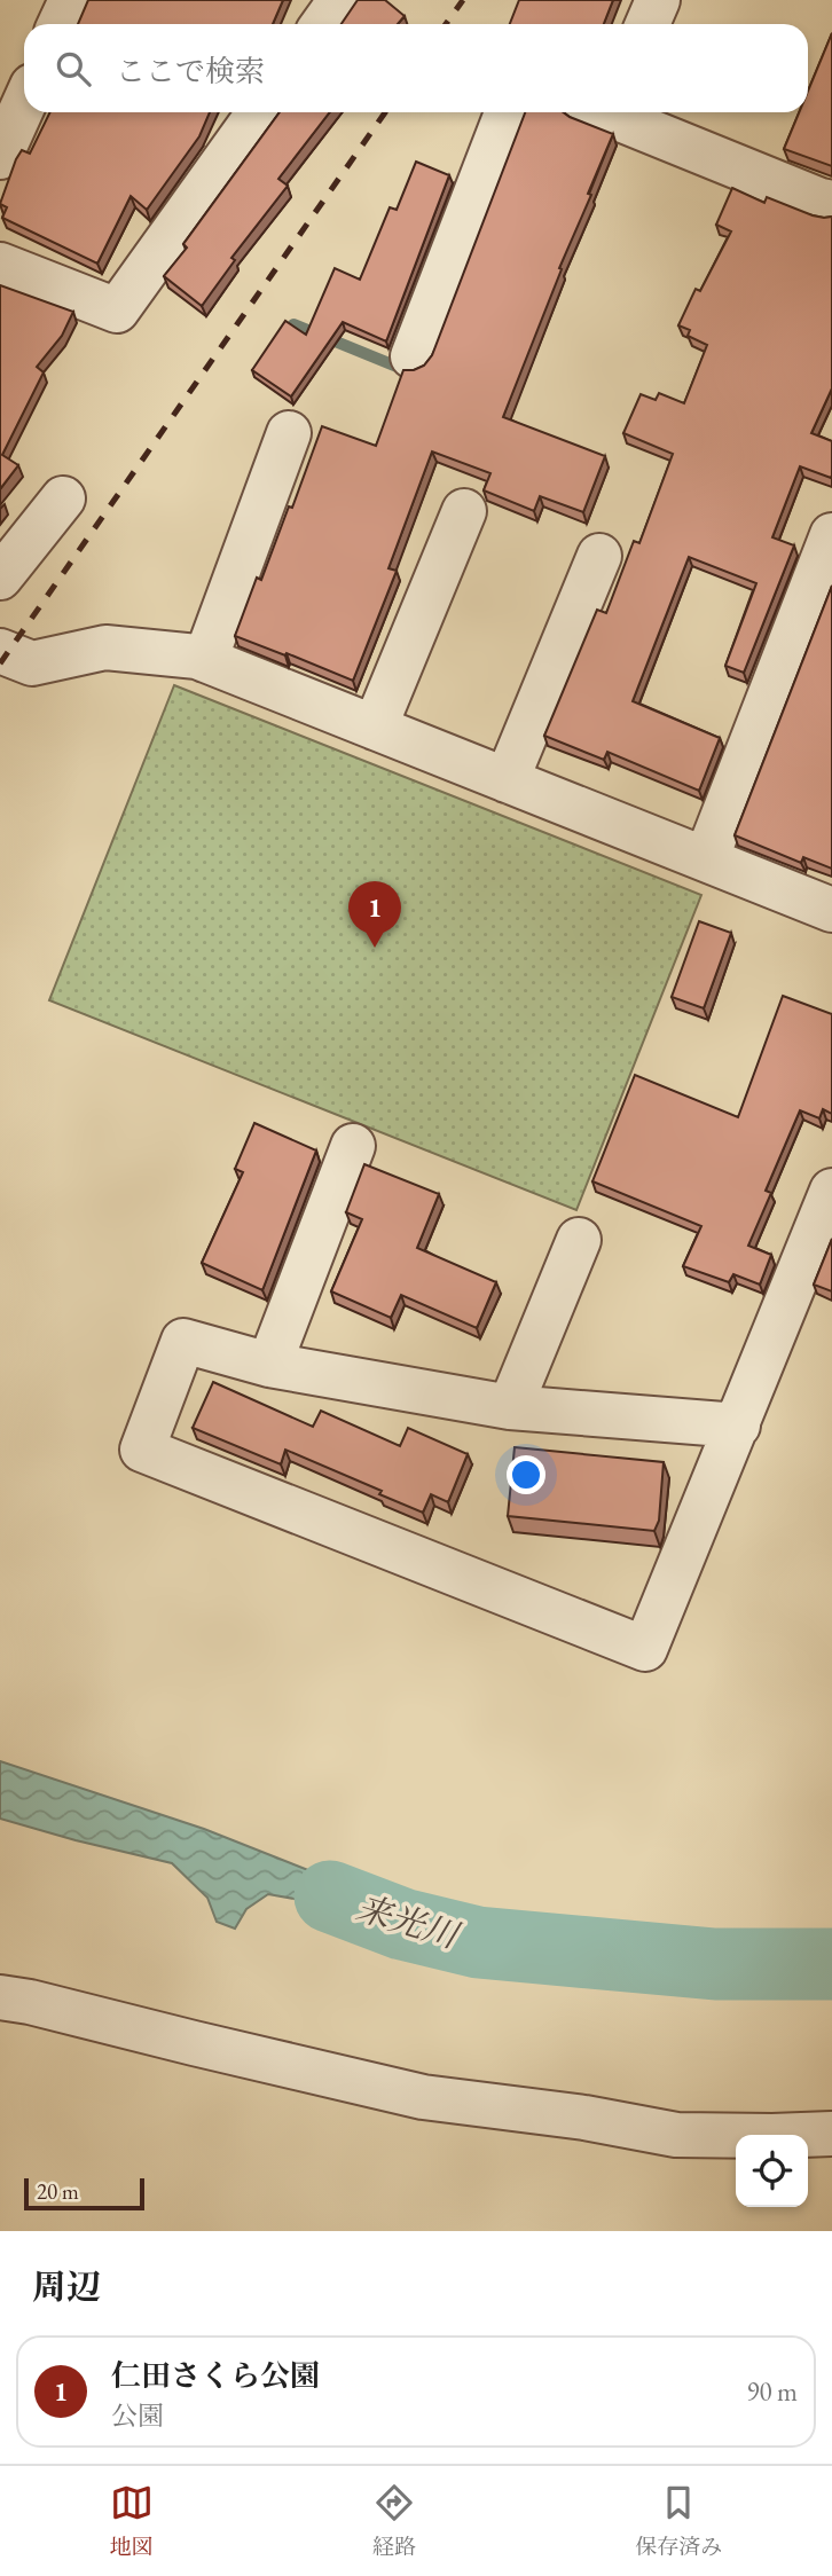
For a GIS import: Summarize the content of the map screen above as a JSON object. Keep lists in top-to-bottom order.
{
  "water": ["来光川"],
  "scale_bar": "20 m",
  "page": {
    "search": "ここで検索",
    "pins": "1",
    "scale": "20 m",
    "heading": "周辺",
    "list": [
      {
        "mark": "1",
        "name": "仁田さくら公園",
        "note": "公園",
        "value": "90 m"
      }
    ],
    "nav": ["地図", "経路", "保存済み"]
  }
}
